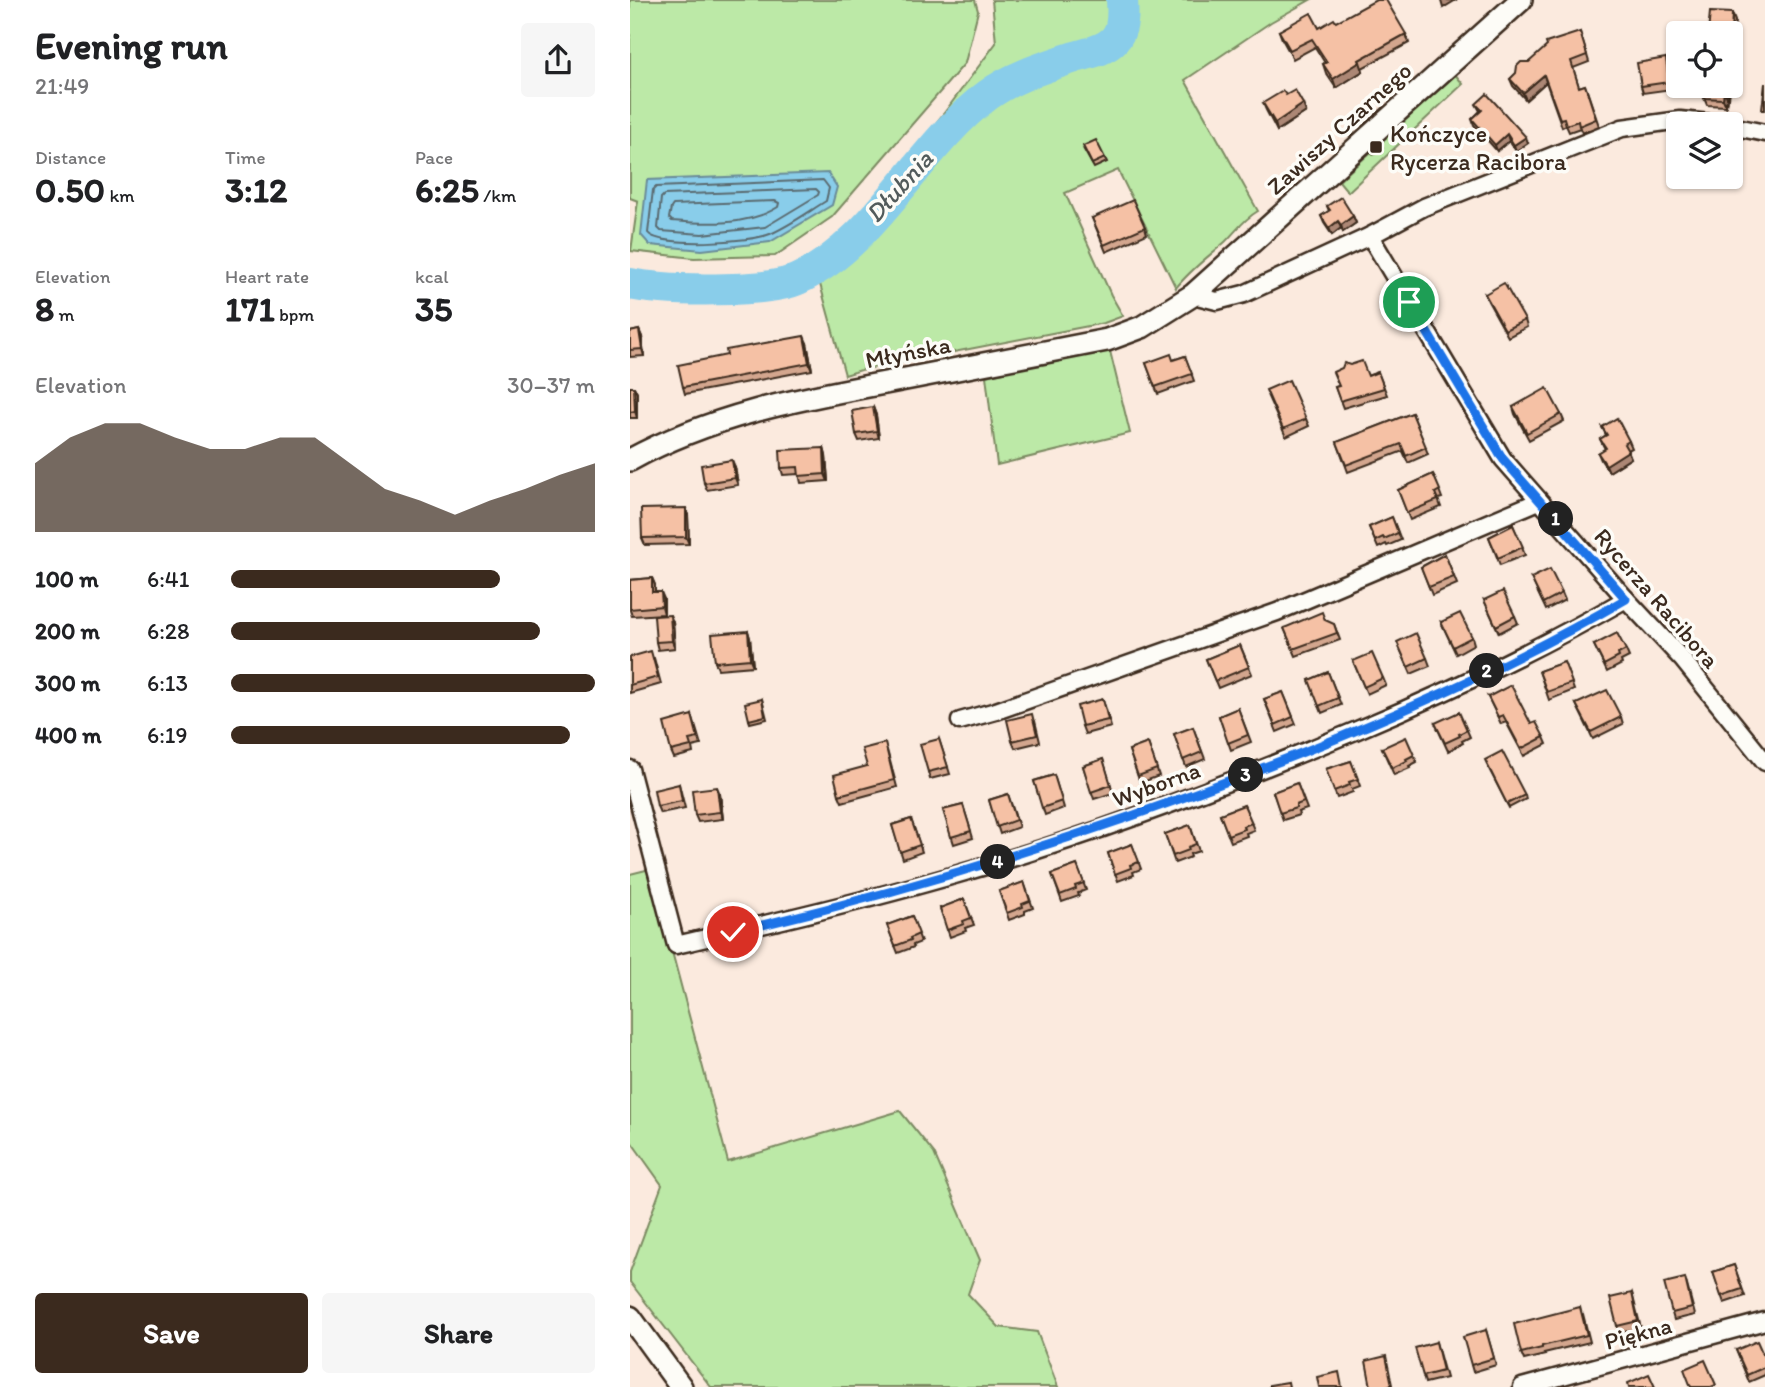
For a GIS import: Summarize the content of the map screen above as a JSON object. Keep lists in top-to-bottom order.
{
  "streets": {
    "street": [
      "Zawiszy Czarnego",
      "Młyńska",
      "Rycerza Racibora",
      "Wyborna",
      "Piękna"
    ]
  },
  "crossings": [
    ["Zawiszy Czarnego", "Młyńska"],
    ["Rycerza Racibora", "Wyborna"]
  ],
  "water": ["Dłubnia"],
  "places": {
    "transit": ["Kończyce Rycerza Racibora"]
  },
  "page": {
    "heading": ["Evening run", "21:49"],
    "stats": [
      ["Distance", "0.50 km"],
      ["Time", "3:12"],
      ["Pace", "6:25 /km"],
      ["Elevation", "8 m"],
      ["Heart rate", "171 bpm"],
      ["kcal", "35"]
    ],
    "chart": ["Elevation", "30–37 m"],
    "pins": [
      "1",
      "2",
      "3",
      "4"
    ],
    "list": [
      {
        "name": "100 m",
        "note": "6:41"
      },
      {
        "name": "200 m",
        "note": "6:28"
      },
      {
        "name": "300 m",
        "note": "6:13"
      },
      {
        "name": "400 m",
        "note": "6:19"
      }
    ],
    "buttons": ["Save", "Share"]
  }
}
